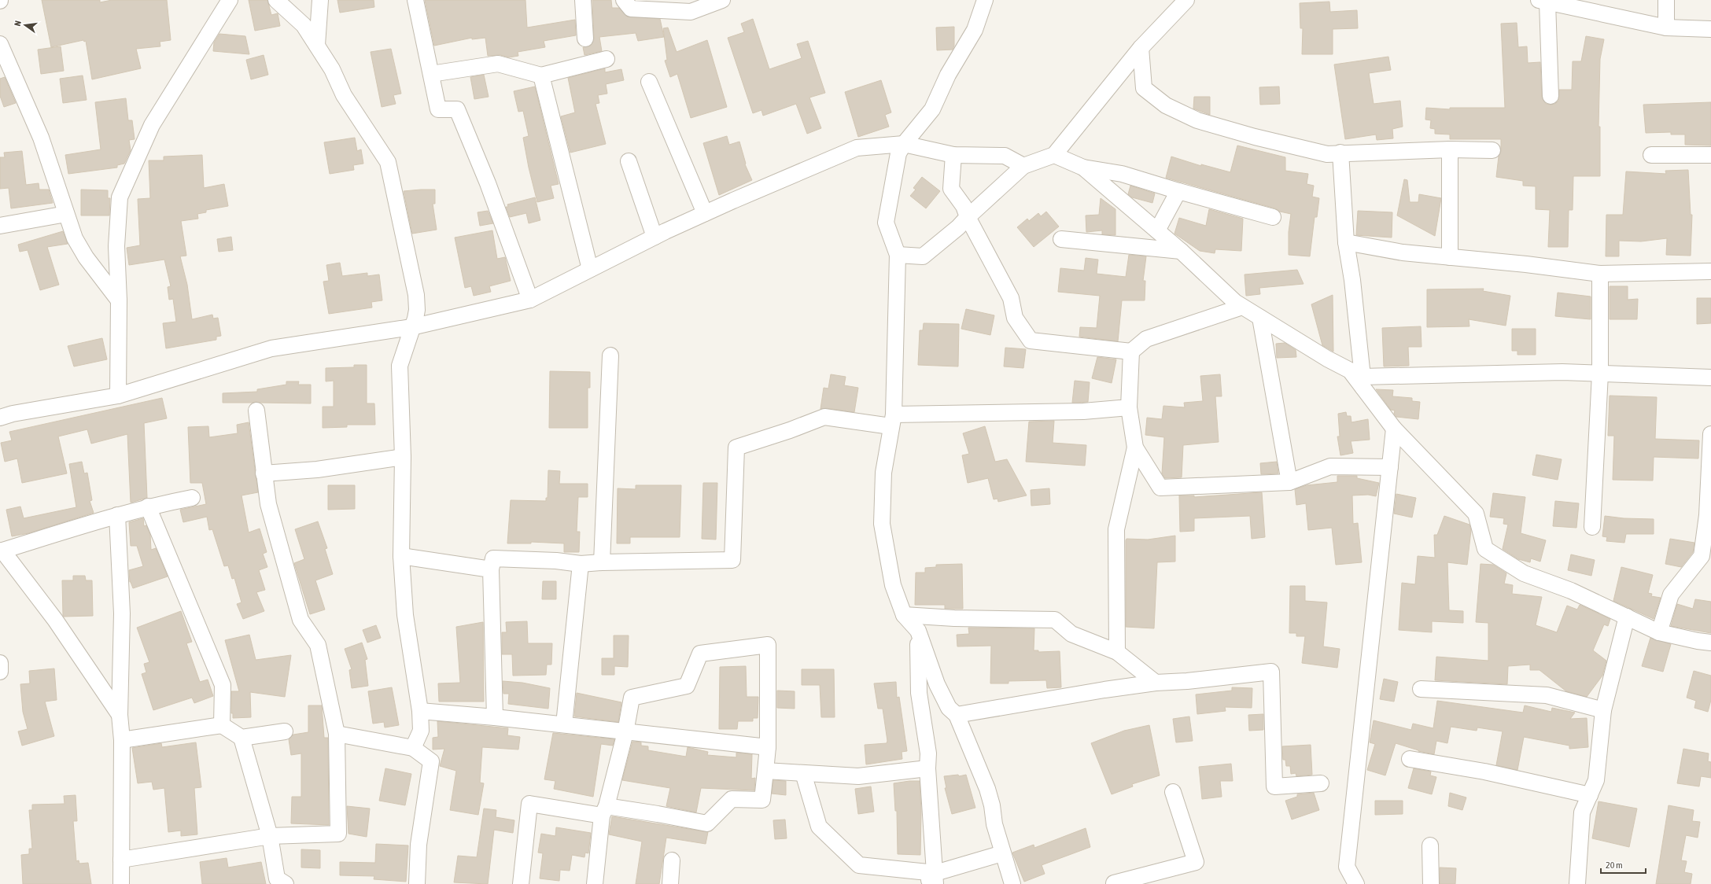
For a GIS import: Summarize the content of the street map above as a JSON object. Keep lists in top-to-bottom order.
{
  "scale_bar": "20 m",
  "north": "left"
}
